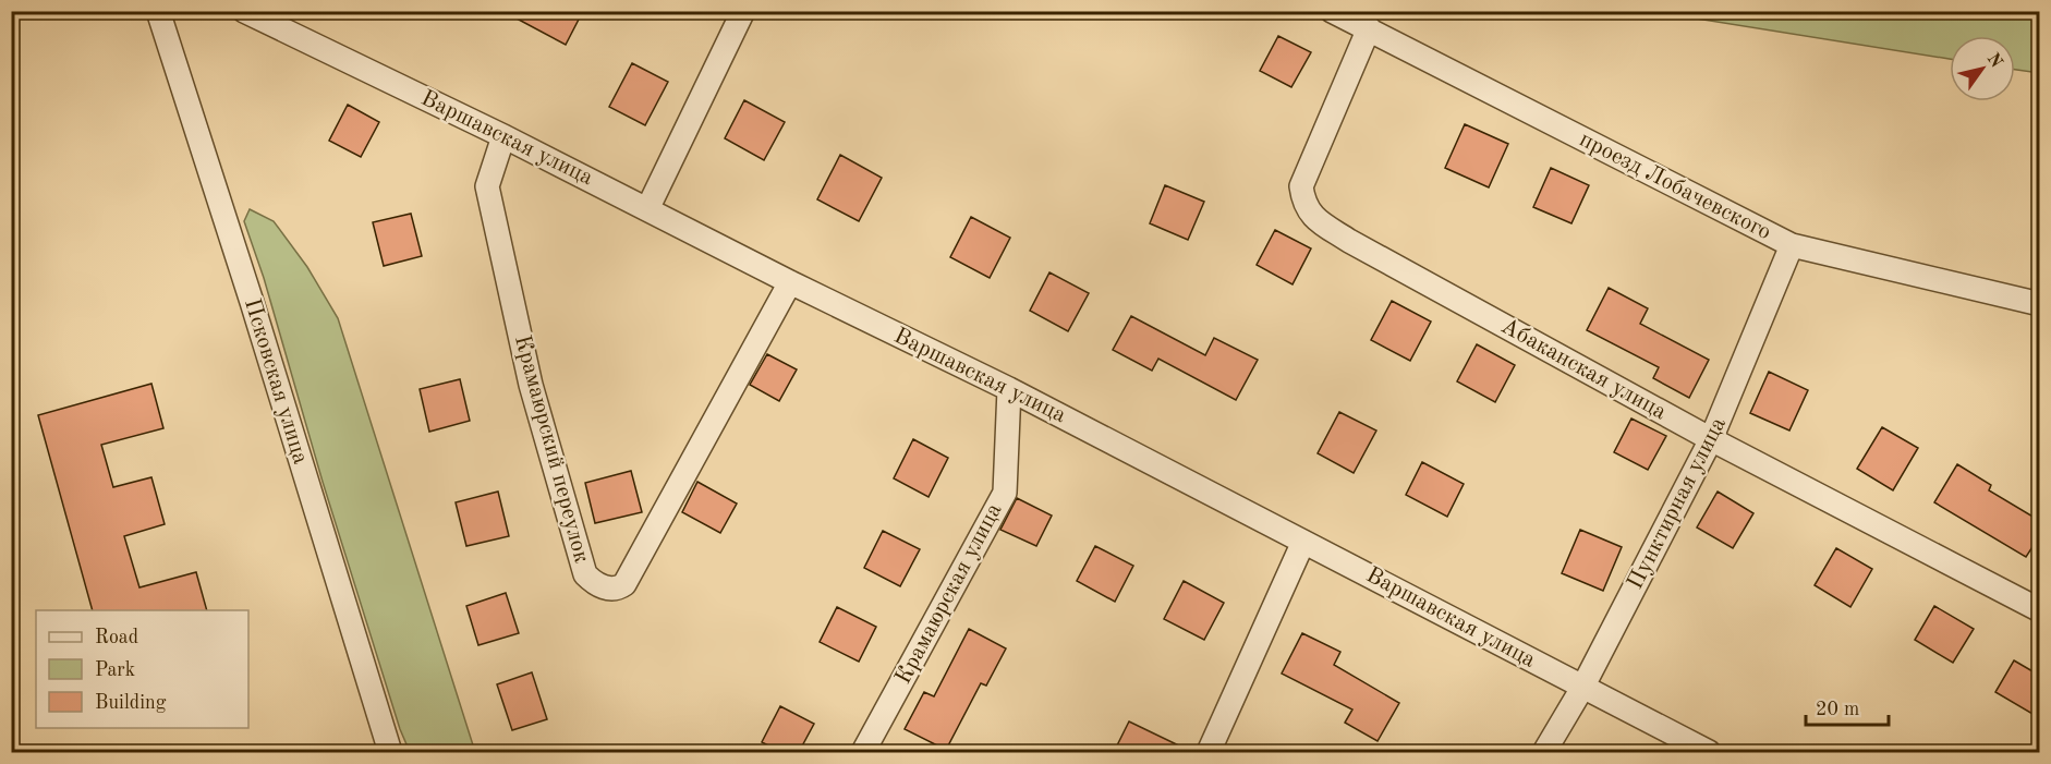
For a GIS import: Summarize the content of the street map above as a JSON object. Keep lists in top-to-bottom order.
{
  "streets": {
    "street": [
      "Варшавская улица",
      "проезд Лобачевского",
      "Абаканская улица",
      "Псковская улица",
      "Крамаюрский переулок",
      "Пунктирная улица",
      "Крамаюрская улица"
    ]
  },
  "crossings": [
    ["Варшавская улица", "Крамаюрский переулок"],
    ["Варшавская улица", "Пунктирная улица"],
    ["Варшавская улица", "Крамаюрская улица"],
    ["проезд Лобачевского", "Абаканская улица"],
    ["проезд Лобачевского", "Пунктирная улица"],
    ["Абаканская улица", "Пунктирная улица"]
  ],
  "legend": ["Road", "Park", "Building"],
  "scale_bar": "20 m",
  "north": "top right"
}
